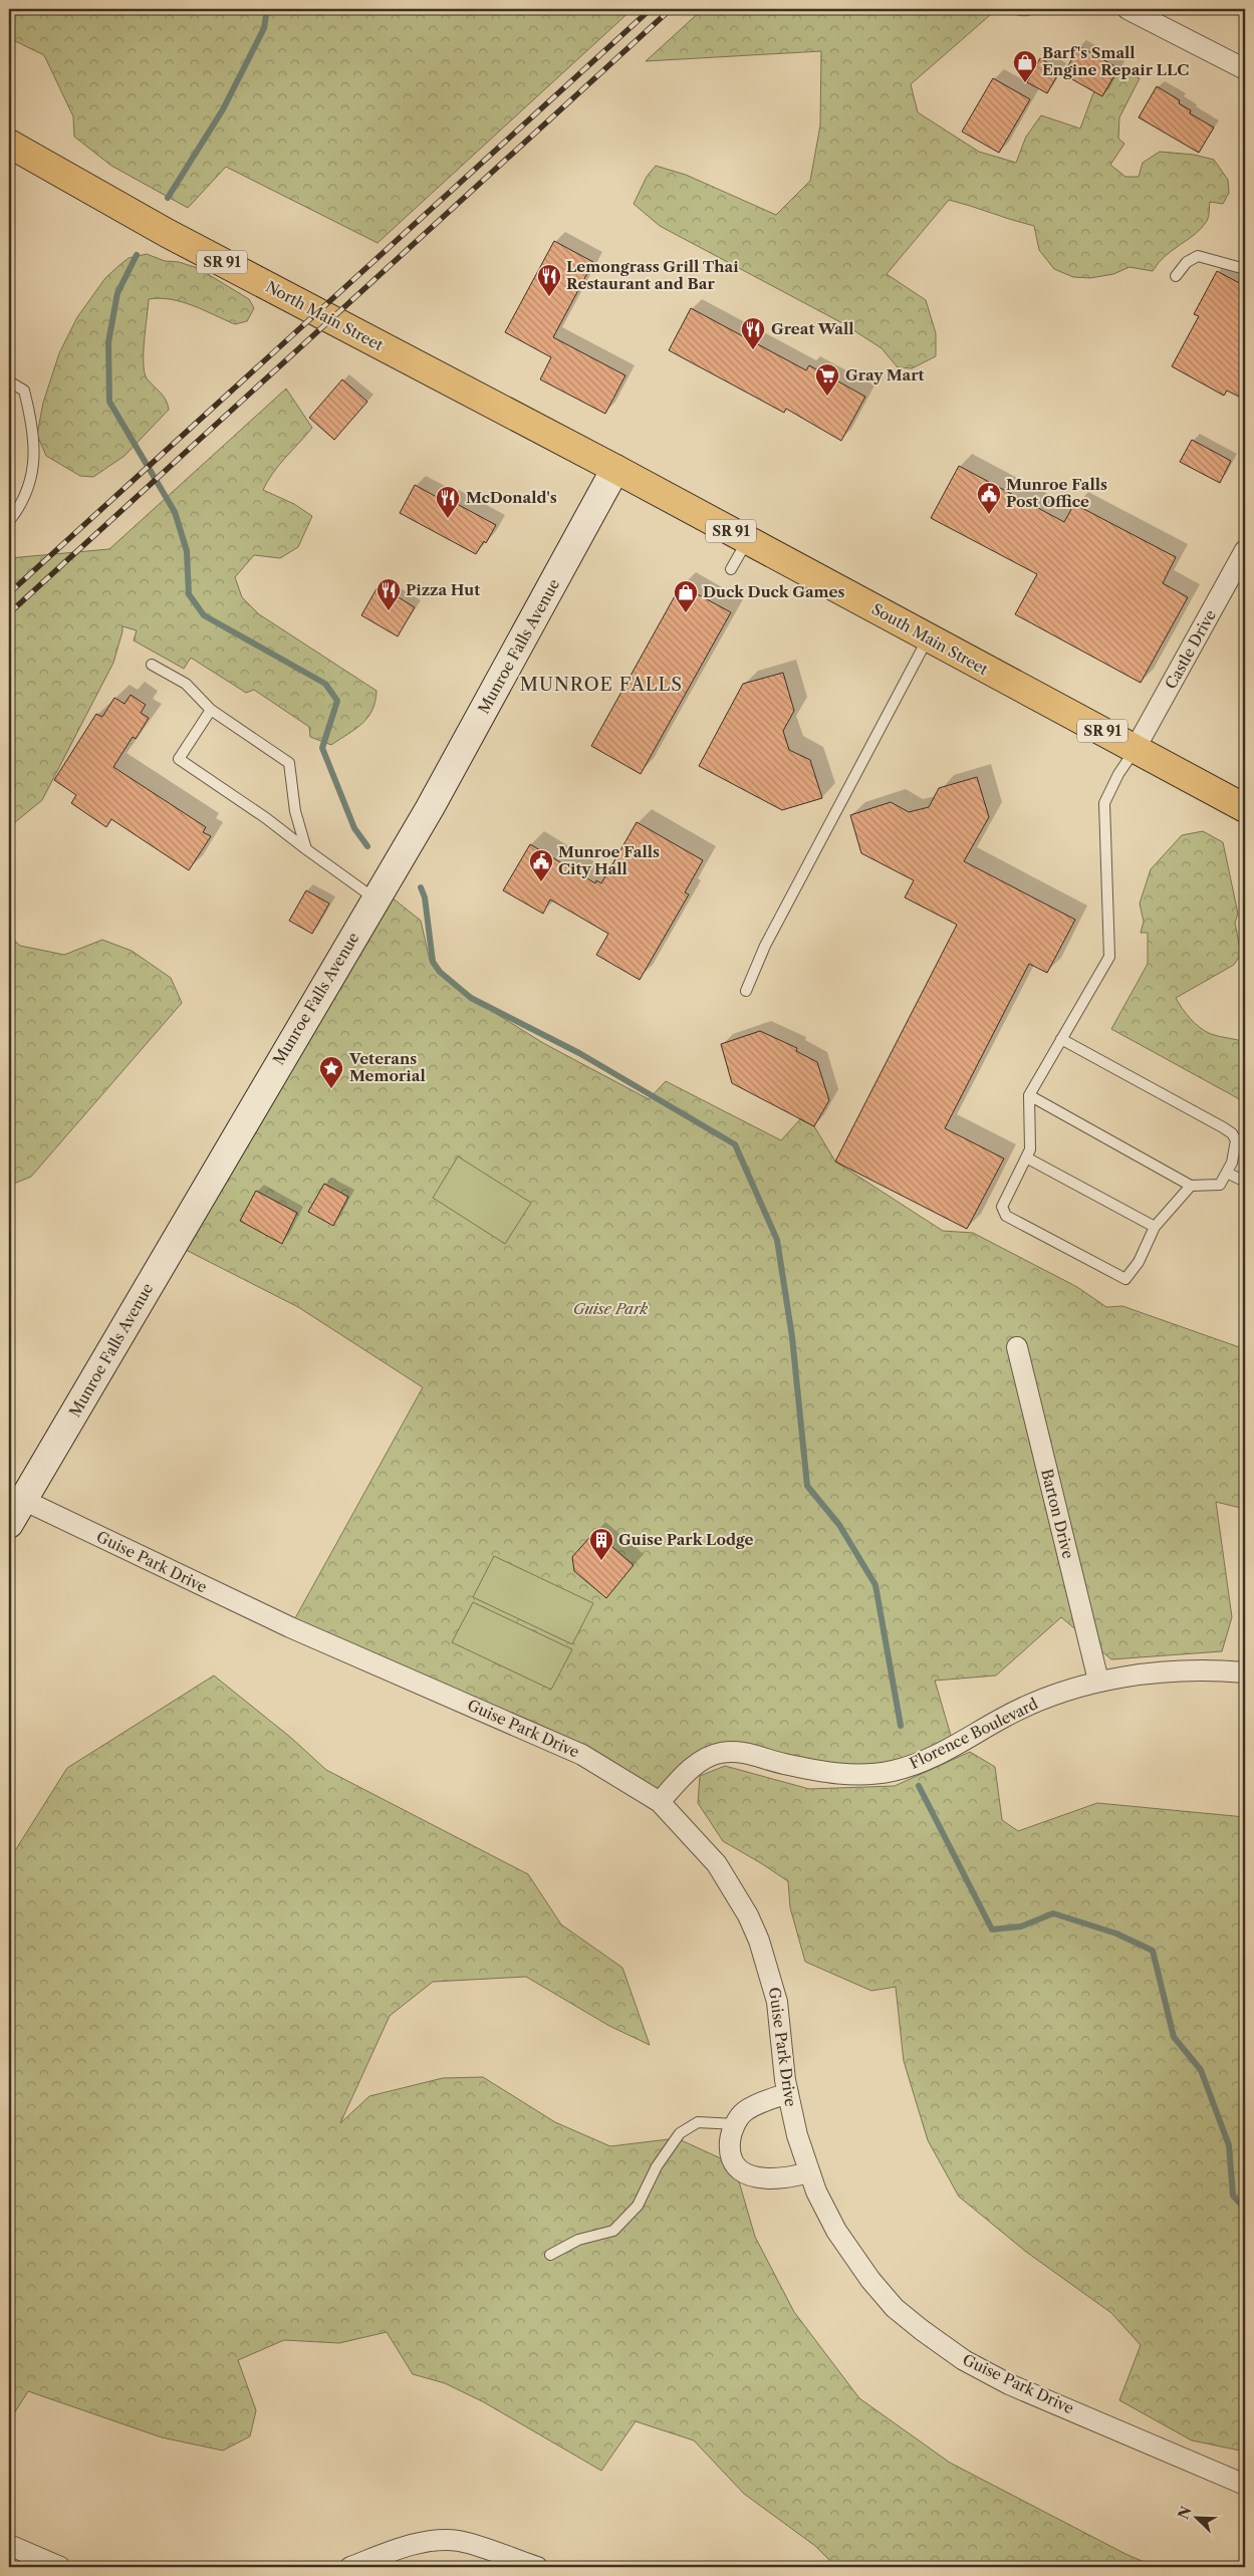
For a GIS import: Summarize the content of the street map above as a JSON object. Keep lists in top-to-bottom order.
{
  "streets": {
    "main road": ["SR 91", "North Main Street", "South Main Street"],
    "street": [
      "Munroe Falls Avenue",
      "Castle Drive",
      "Barton Drive",
      "Guise Park Drive",
      "Florence Boulevard"
    ]
  },
  "crossings": [
    ["North Main Street", "South Main Street"],
    ["North Main Street", "Munroe Falls Avenue"],
    ["South Main Street", "Munroe Falls Avenue"],
    ["South Main Street", "Castle Drive"],
    ["Munroe Falls Avenue", "Guise Park Drive"],
    ["Barton Drive", "Florence Boulevard"],
    ["Guise Park Drive", "Florence Boulevard"]
  ],
  "districts": ["MUNROE FALLS"],
  "parks": ["Guise Park"],
  "places": {
    "shop": ["Barf's Small Engine Repair LLC", "Duck Duck Games"],
    "restaurant": [
      "Lemongrass Grill Thai Restaurant and Bar",
      "Great Wall",
      "McDonald's",
      "Pizza Hut"
    ],
    "supermarket": ["Gray Mart"],
    "public building": ["Munroe Falls Post Office", "Munroe Falls City Hall"],
    "place": ["Veterans Memorial"],
    "building": ["Guise Park Lodge"]
  },
  "north": "top left"
}
